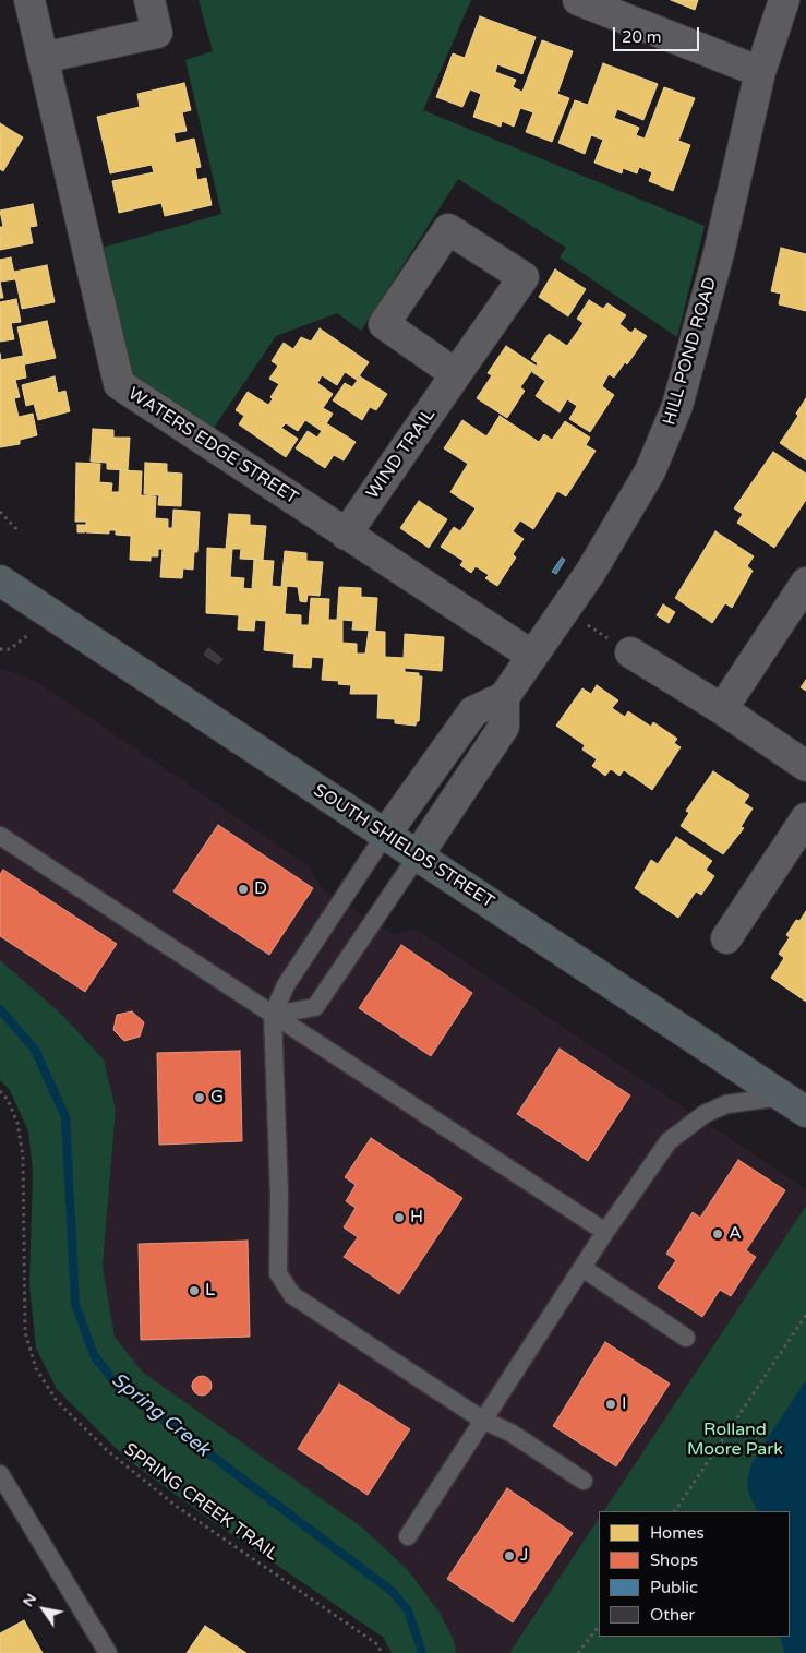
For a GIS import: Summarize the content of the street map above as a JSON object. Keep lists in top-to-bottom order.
{
  "streets": {
    "main road": ["SOUTH SHIELDS STREET"],
    "street": ["HILL POND ROAD", "WATERS EDGE STREET", "WIND TRAIL"],
    "path": ["SPRING CREEK TRAIL"]
  },
  "crossings": [
    ["HILL POND ROAD", "WATERS EDGE STREET"],
    ["WATERS EDGE STREET", "WIND TRAIL"]
  ],
  "water": ["Spring Creek"],
  "parks": ["Rolland Moore Park"],
  "places": [
    "D",
    "G",
    "H",
    "A",
    "L",
    "I",
    "J"
  ],
  "legend": [
    "Homes",
    "Shops",
    "Public",
    "Other"
  ],
  "scale_bar": "20 m",
  "north": "top left"
}
